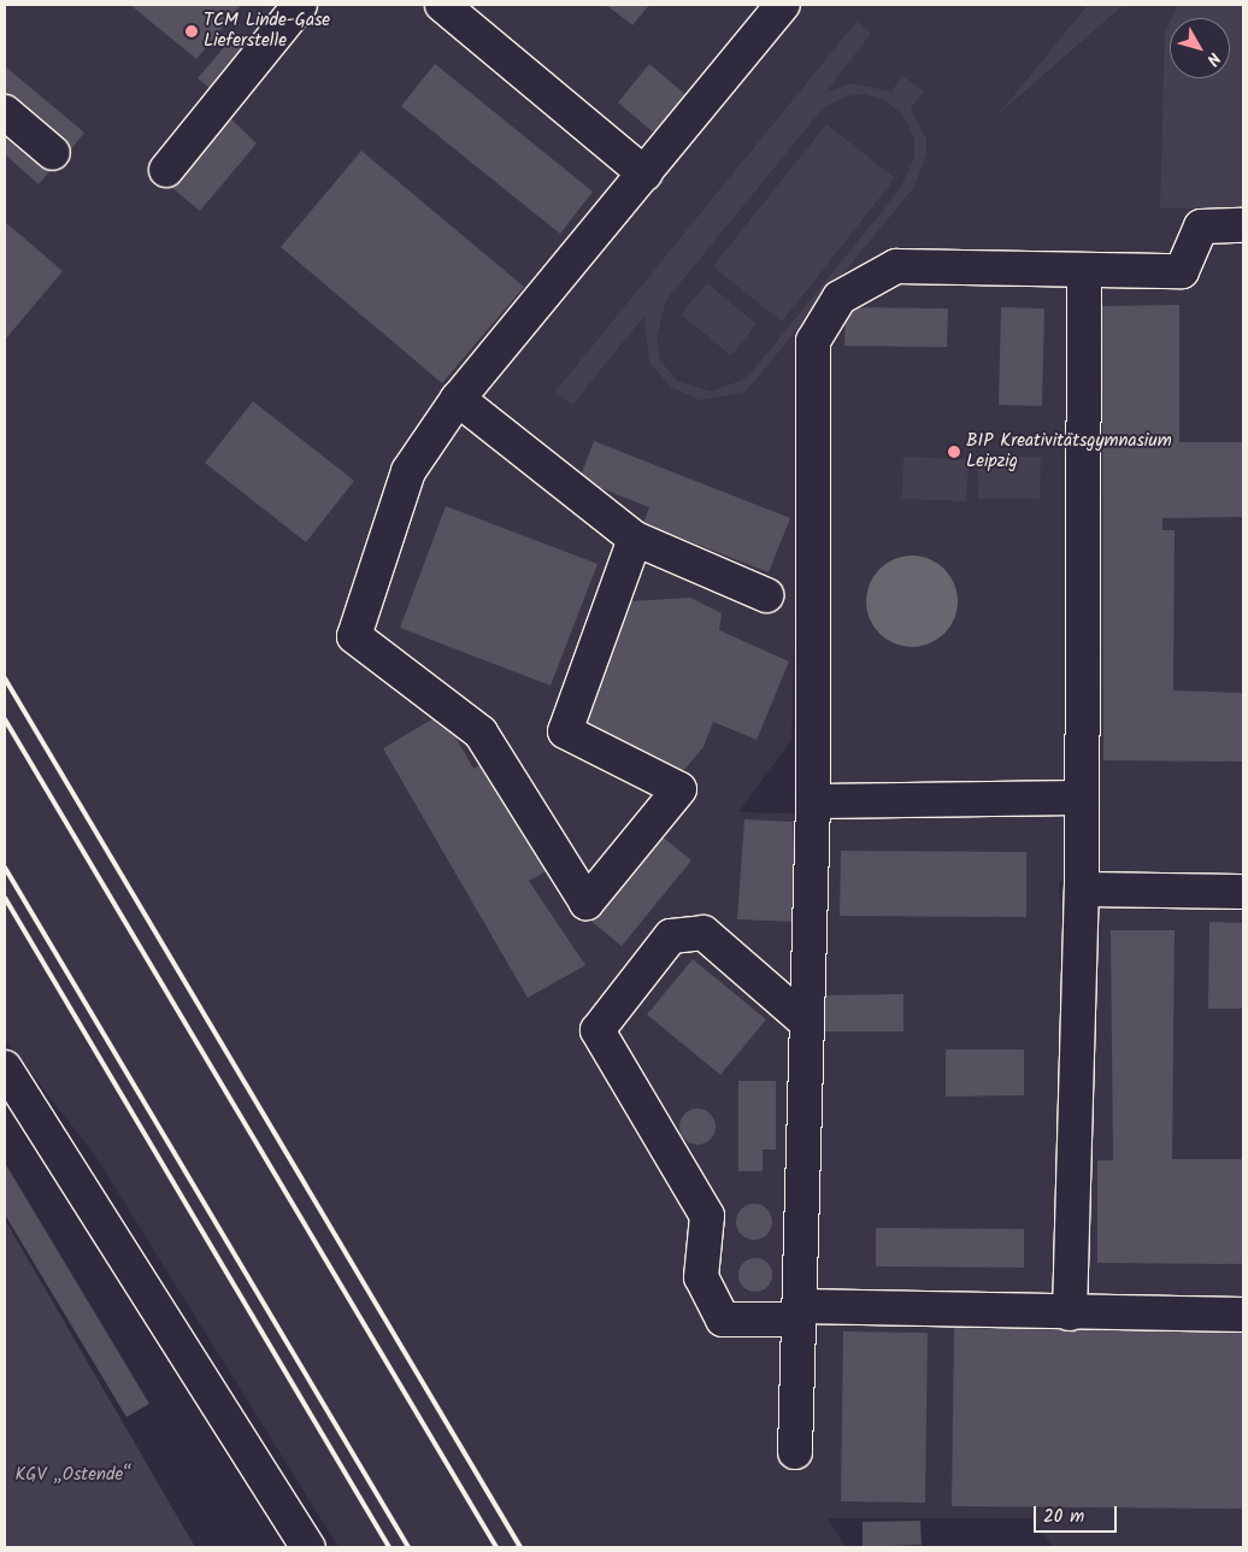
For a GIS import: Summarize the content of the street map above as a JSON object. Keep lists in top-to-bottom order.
{
  "parks": ["KGV „Ostende“"],
  "places": ["TCM Linde-Gase Lieferstelle", "BIP Kreativitätsgymnasium Leipzig"],
  "scale_bar": "20 m",
  "north": "bottom right"
}
